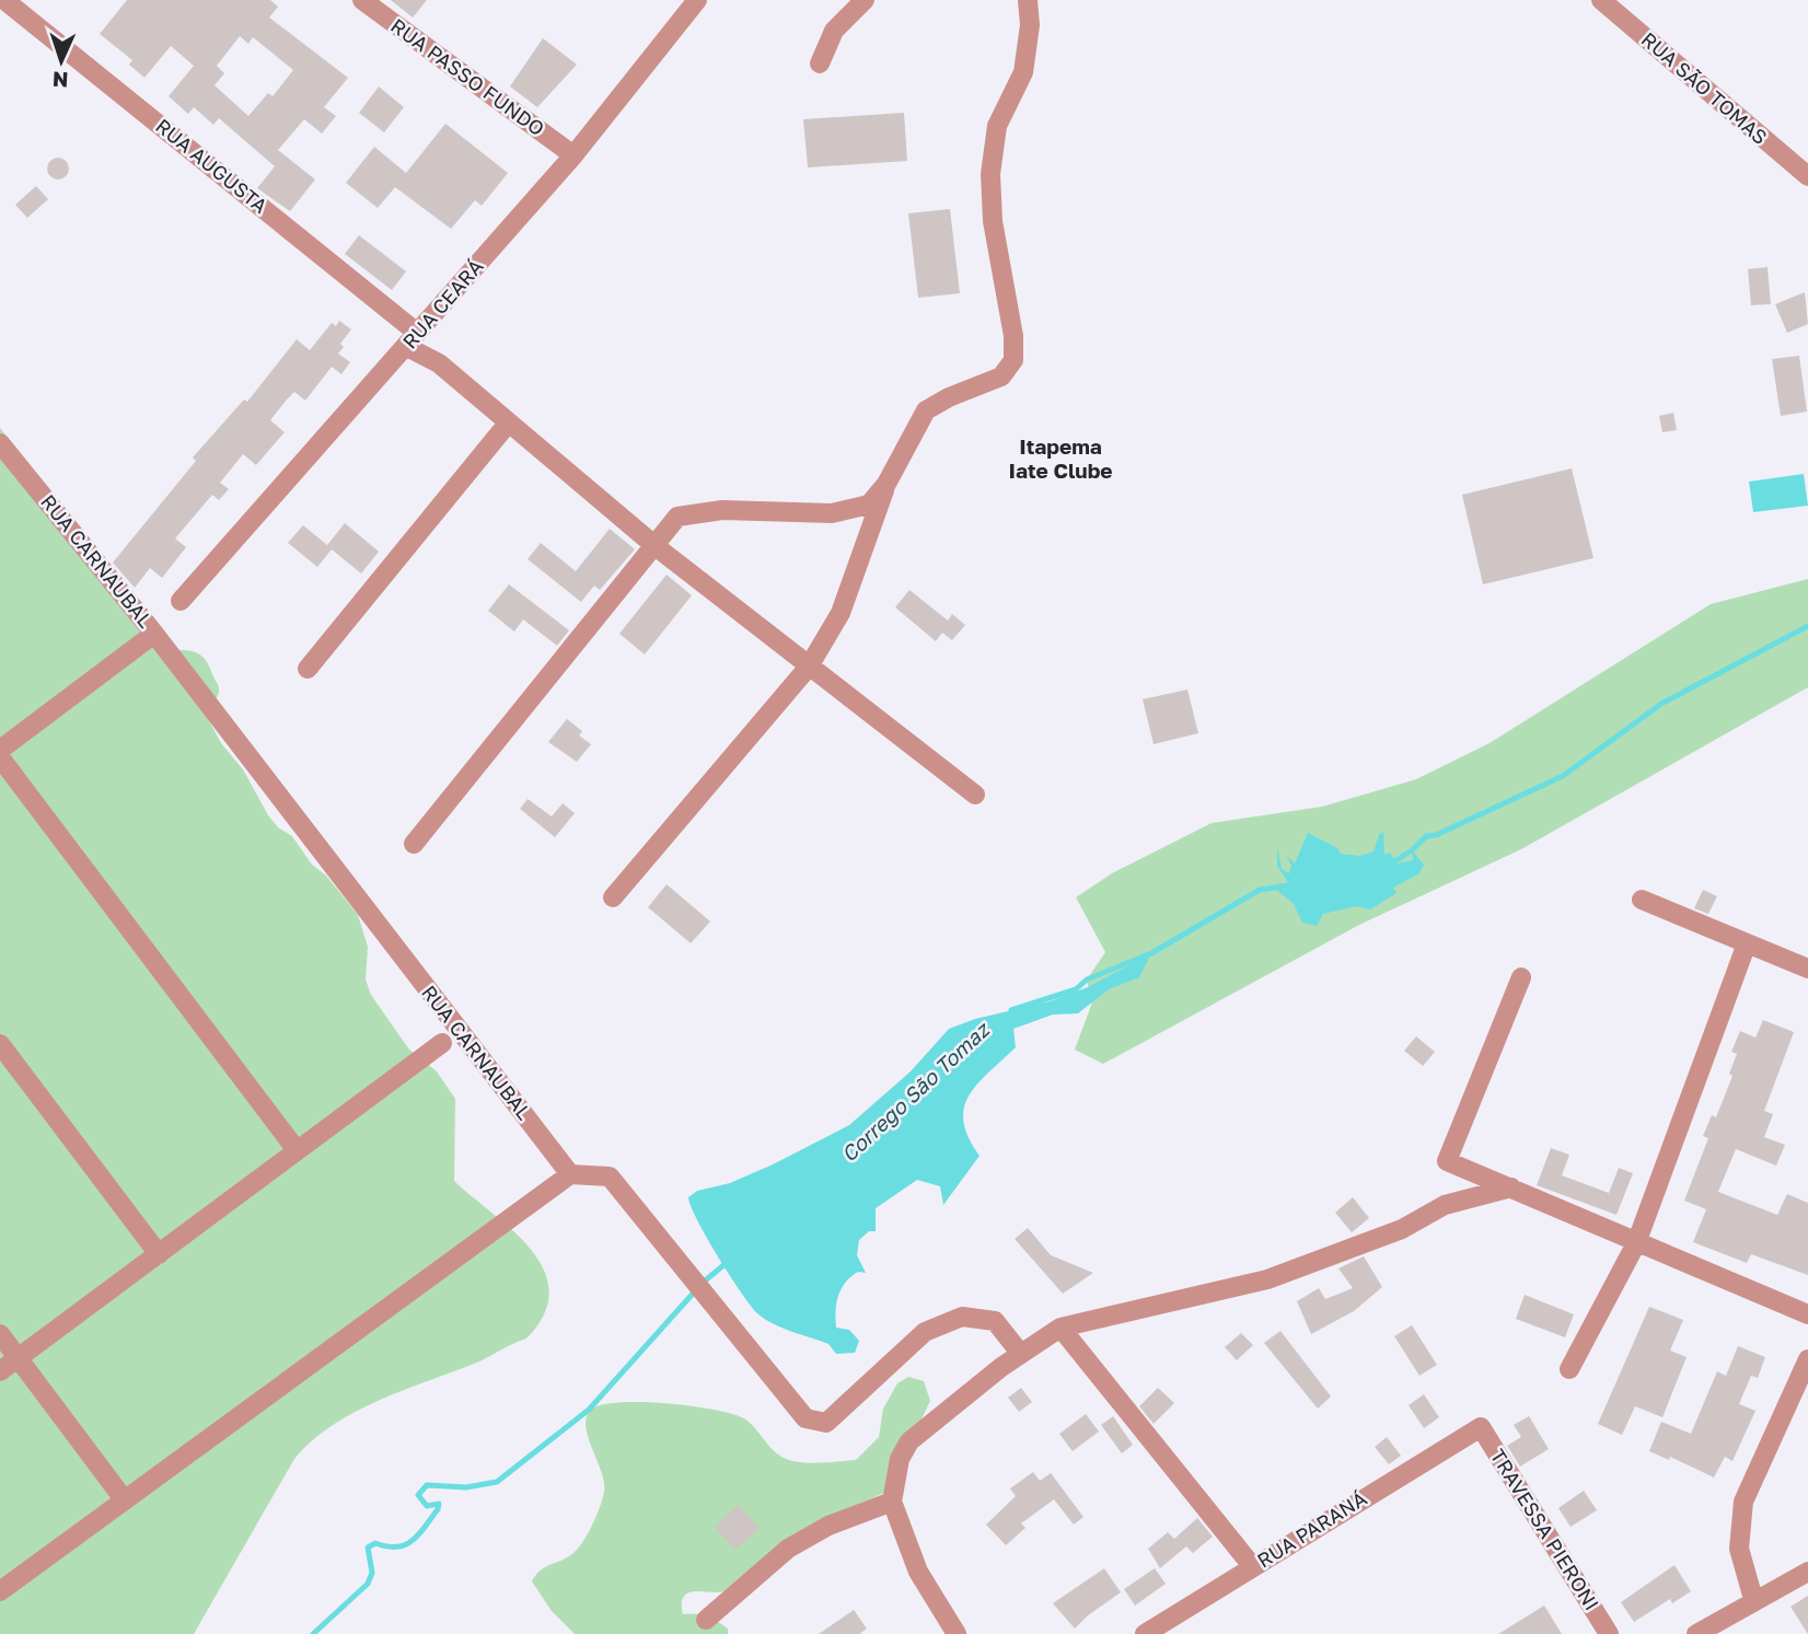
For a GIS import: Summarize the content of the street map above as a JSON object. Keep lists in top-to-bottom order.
{
  "streets": {
    "street": [
      "RUA PASSO FUNDO",
      "RUA SÃO TOMAS",
      "RUA AUGUSTA",
      "RUA CEARÁ",
      "RUA CARNAUBAL",
      "RUA PARANÁ",
      "TRAVESSA PIERONI"
    ]
  },
  "crossings": [
    ["RUA PASSO FUNDO", "RUA CEARÁ"],
    ["RUA AUGUSTA", "RUA CEARÁ"],
    ["RUA PARANÁ", "TRAVESSA PIERONI"]
  ],
  "districts": ["Itapema Iate Clube"],
  "water": ["Corrego São Tomaz"],
  "north": "bottom"
}
